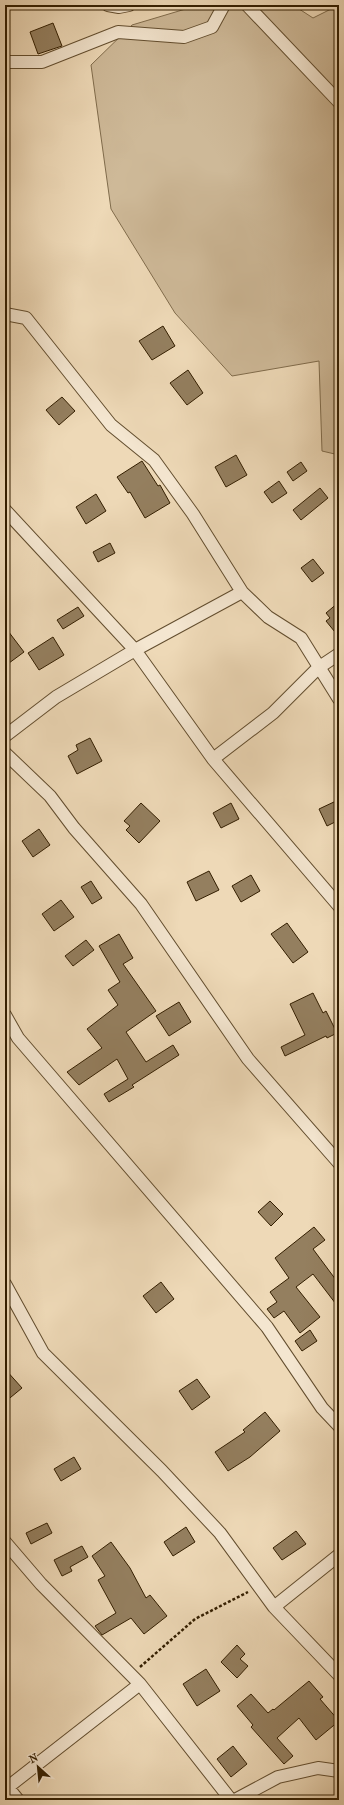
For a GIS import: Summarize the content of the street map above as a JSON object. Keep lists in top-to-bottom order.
{
  "north": "top left"
}
